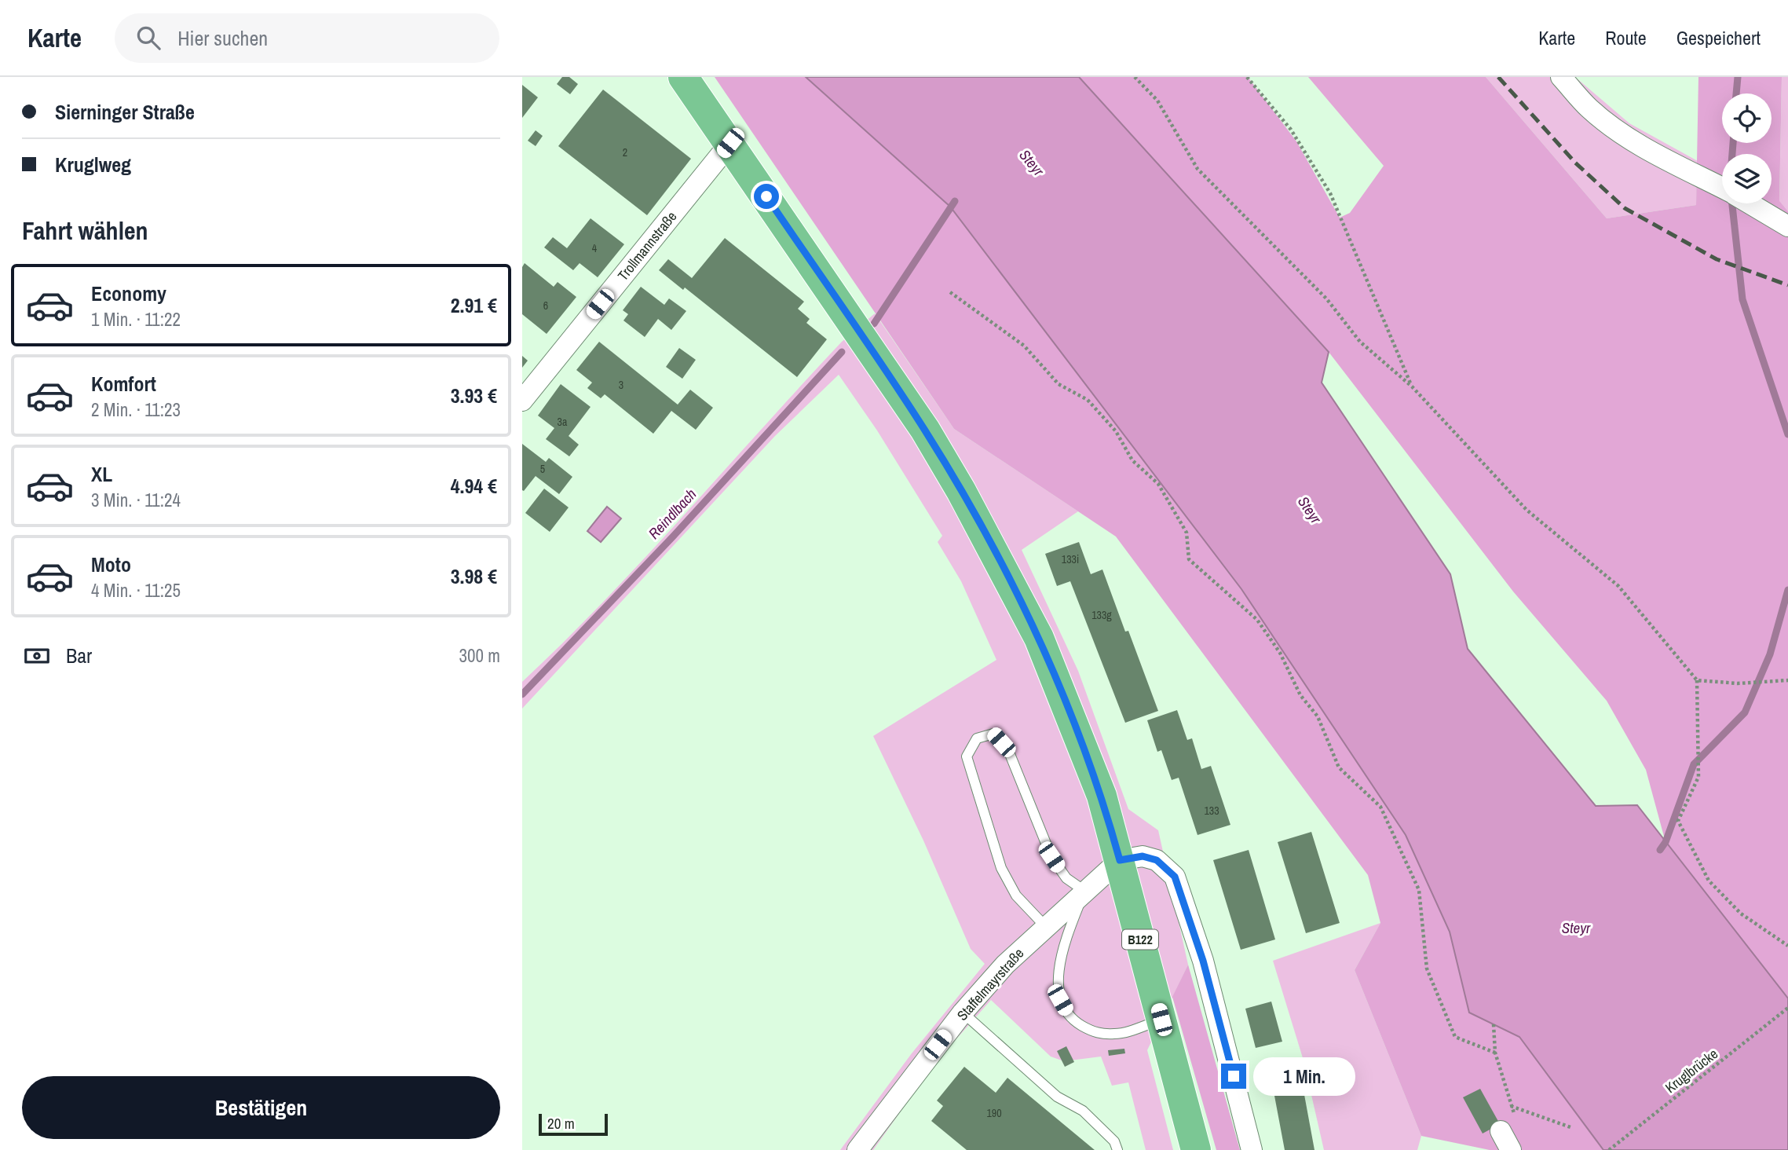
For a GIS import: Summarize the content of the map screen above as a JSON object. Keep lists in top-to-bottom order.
{
  "streets": {
    "main road": ["B122"],
    "street": ["Trollmannstraße", "Staffelmayrstraße"],
    "path": ["Kruglbrücke"]
  },
  "crossings": [
    ["Trollmannstraße", "B122"],
    ["B122", "Staffelmayrstraße"]
  ],
  "water": ["Steyr", "Reindlbach"],
  "house_numbers": [
    "2",
    "4",
    "6",
    "3",
    "3a",
    "5",
    "133i",
    "133g",
    "133",
    "190"
  ],
  "scale_bar": "20 m",
  "page": {
    "header": "Karte",
    "search": "Hier suchen",
    "nav": ["Karte", "Route", "Gespeichert"],
    "banner": ["Sierninger Straße", "Kruglweg"],
    "heading": "Fahrt wählen",
    "list": [
      {
        "name": "Economy",
        "note": "1 Min. · 11:22",
        "value": "2.91 €"
      },
      {
        "name": "Komfort",
        "note": "2 Min. · 11:23",
        "value": "3.93 €"
      },
      {
        "name": "XL",
        "note": "3 Min. · 11:24",
        "value": "4.94 €"
      },
      {
        "name": "Moto",
        "note": "4 Min. · 11:25",
        "value": "3.98 €"
      }
    ],
    "pay": ["Bar", "300 m"],
    "bubble": "1 Min.",
    "buttons": "Bestätigen",
    "scale": "20 m"
  }
}
